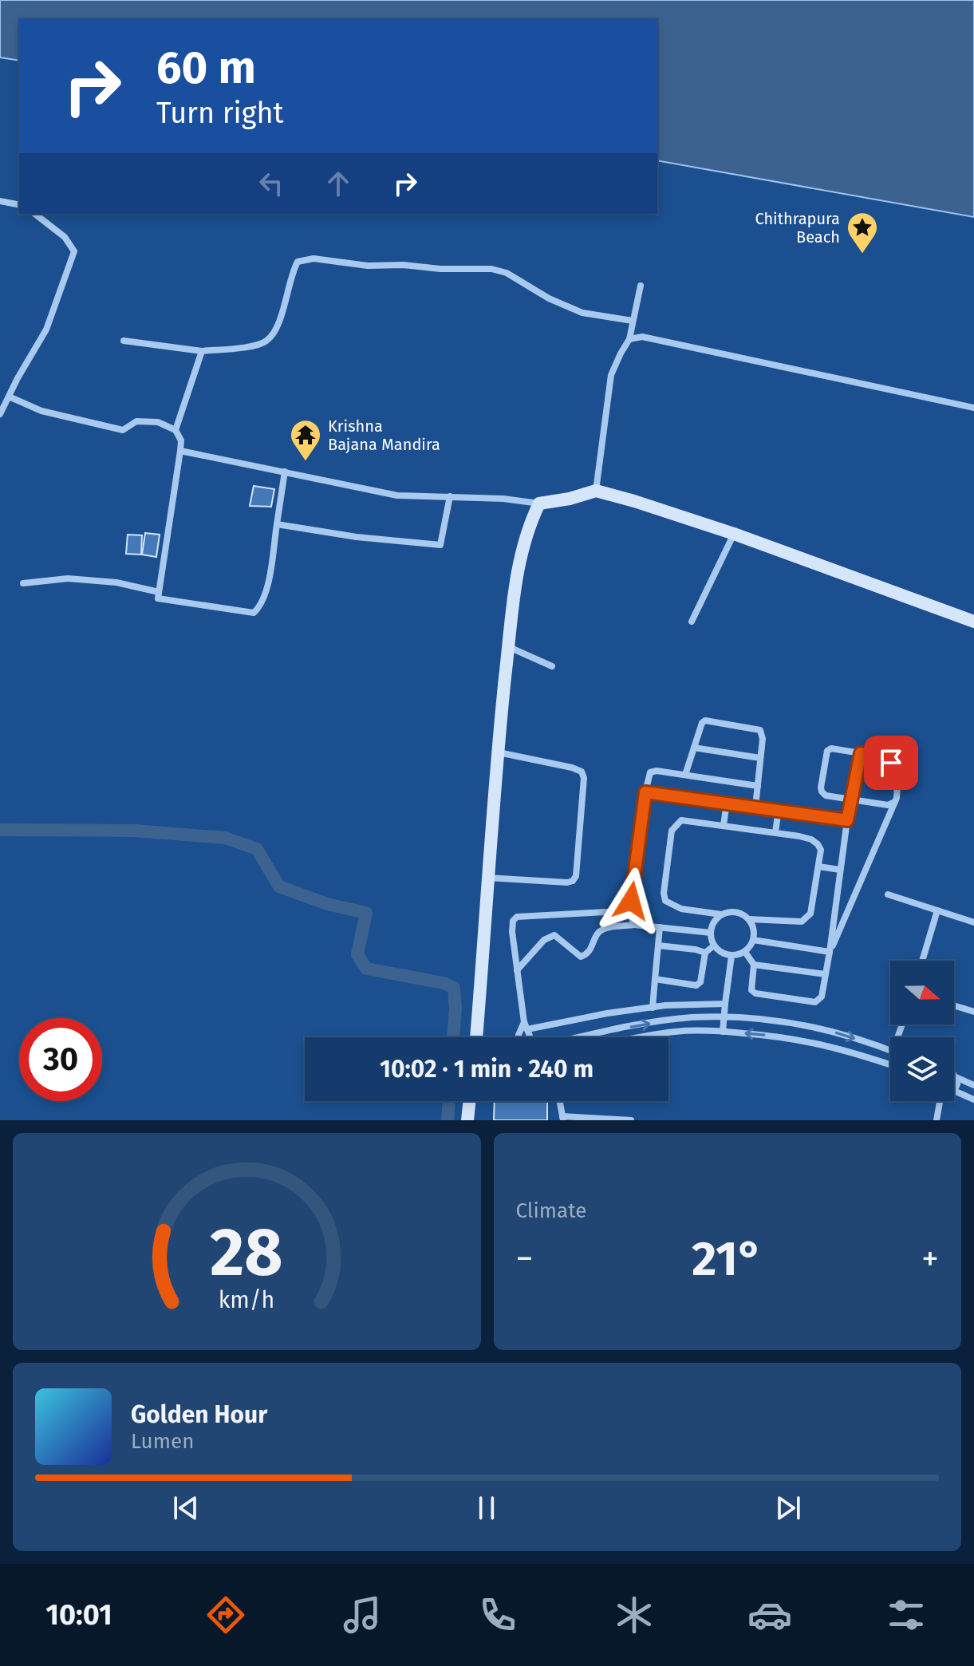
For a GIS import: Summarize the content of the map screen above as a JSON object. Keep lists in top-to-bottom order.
{
  "places": {
    "place": ["Chithrapura Beach"],
    "temple": ["Krishna Bajana Mandira"]
  },
  "north": "right",
  "page": {
    "turn": ["60 m", "Turn right"],
    "limit": "30",
    "trip": "10:02 · 1 min · 240 m",
    "tile": "Climate",
    "heat": ["−", "21°", "+"],
    "song": ["Golden Hour", "Lumen"],
    "tabs": "10:01",
    "gauge": ["28", "km/h"]
  }
}
